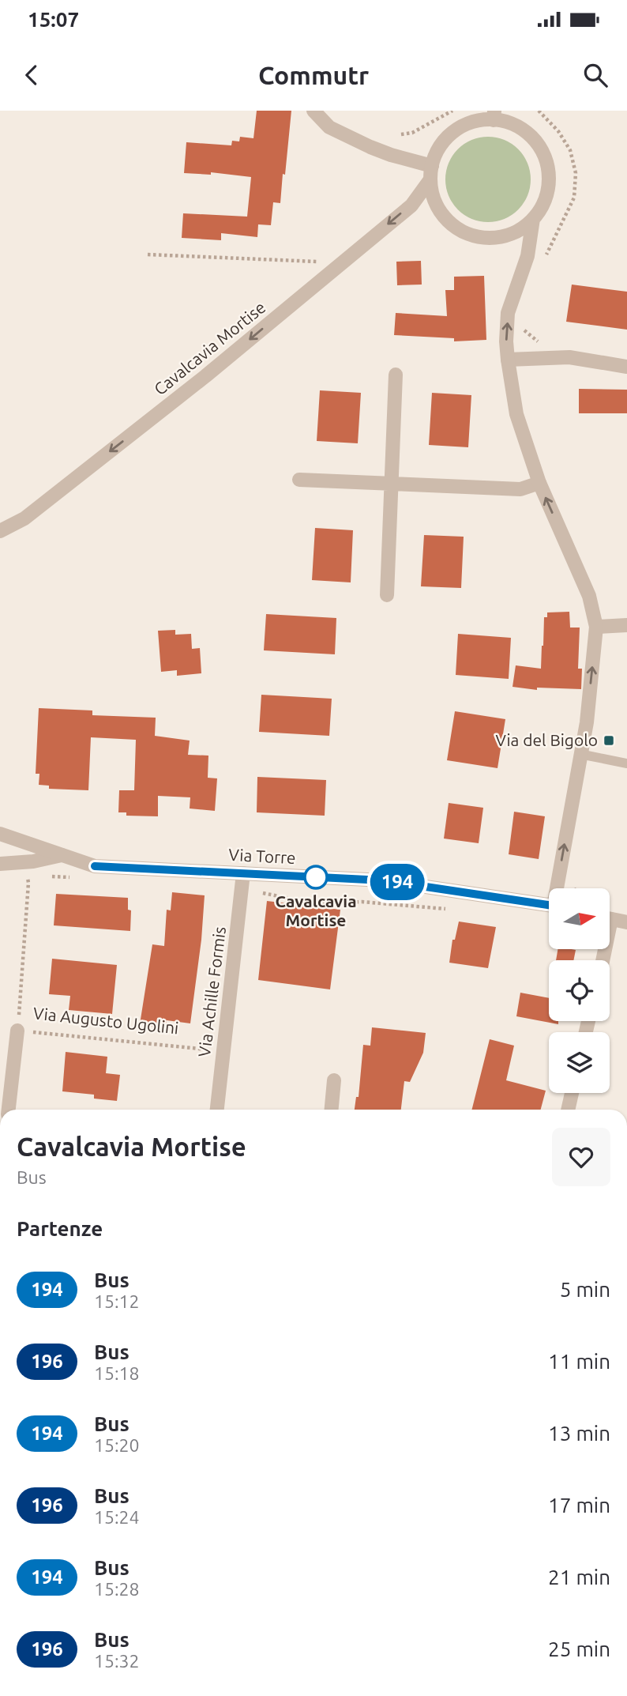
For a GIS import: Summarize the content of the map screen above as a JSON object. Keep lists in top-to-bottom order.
{
  "streets": {
    "street": [
      "Cavalcavia Mortise",
      "Via Torre",
      "Via Achille Formis",
      "Via Augusto Ugolini"
    ]
  },
  "crossings": [
    ["Via Torre", "Via Achille Formis"],
    ["Via Achille Formis", "Via Augusto Ugolini"]
  ],
  "one_way": ["Cavalcavia Mortise"],
  "places": {
    "transit": ["Via del Bigolo"],
    "other": ["Cavalcavia Mortise"]
  },
  "lines": ["bus line 194"],
  "north": "right",
  "page": {
    "status": "15:07",
    "header": "Commutr",
    "on_map": "194",
    "heading": [
      ["Cavalcavia Mortise", "Bus"],
      "Partenze"
    ],
    "list": [
      {
        "mark": "194",
        "name": "Bus",
        "note": "15:12",
        "value": "5 min"
      },
      {
        "mark": "196",
        "name": "Bus",
        "note": "15:18",
        "value": "11 min"
      },
      {
        "mark": "194",
        "name": "Bus",
        "note": "15:20",
        "value": "13 min"
      },
      {
        "mark": "196",
        "name": "Bus",
        "note": "15:24",
        "value": "17 min"
      },
      {
        "mark": "194",
        "name": "Bus",
        "note": "15:28",
        "value": "21 min"
      },
      {
        "mark": "196",
        "name": "Bus",
        "note": "15:32",
        "value": "25 min"
      }
    ]
  }
}
